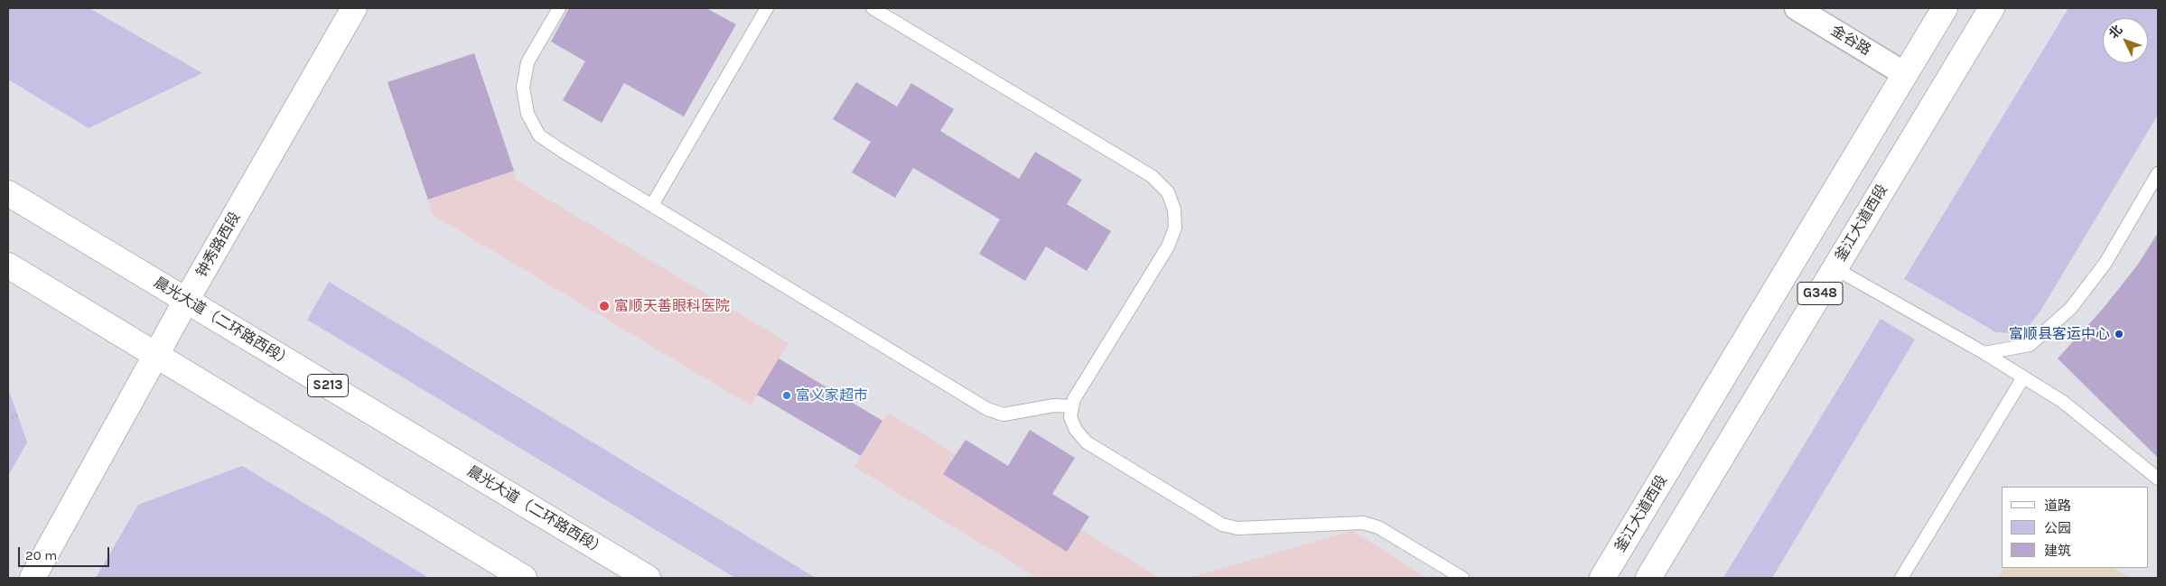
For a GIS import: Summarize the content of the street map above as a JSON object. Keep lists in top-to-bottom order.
{
  "streets": {
    "main road": [
      "釜江大道西段",
      "钟秀路西段",
      "G348",
      "晨光大道（二环路西段）",
      "S213"
    ],
    "street": ["金谷路"]
  },
  "crossings": [
    ["金谷路", "釜江大道西段"],
    ["钟秀路西段", "晨光大道（二环路西段）"]
  ],
  "places": ["富顺天善眼科医院", "富顺县客运中心", "富义家超市"],
  "legend": ["道路", "公园", "建筑"],
  "scale_bar": "20 m",
  "north": "top left"
}
